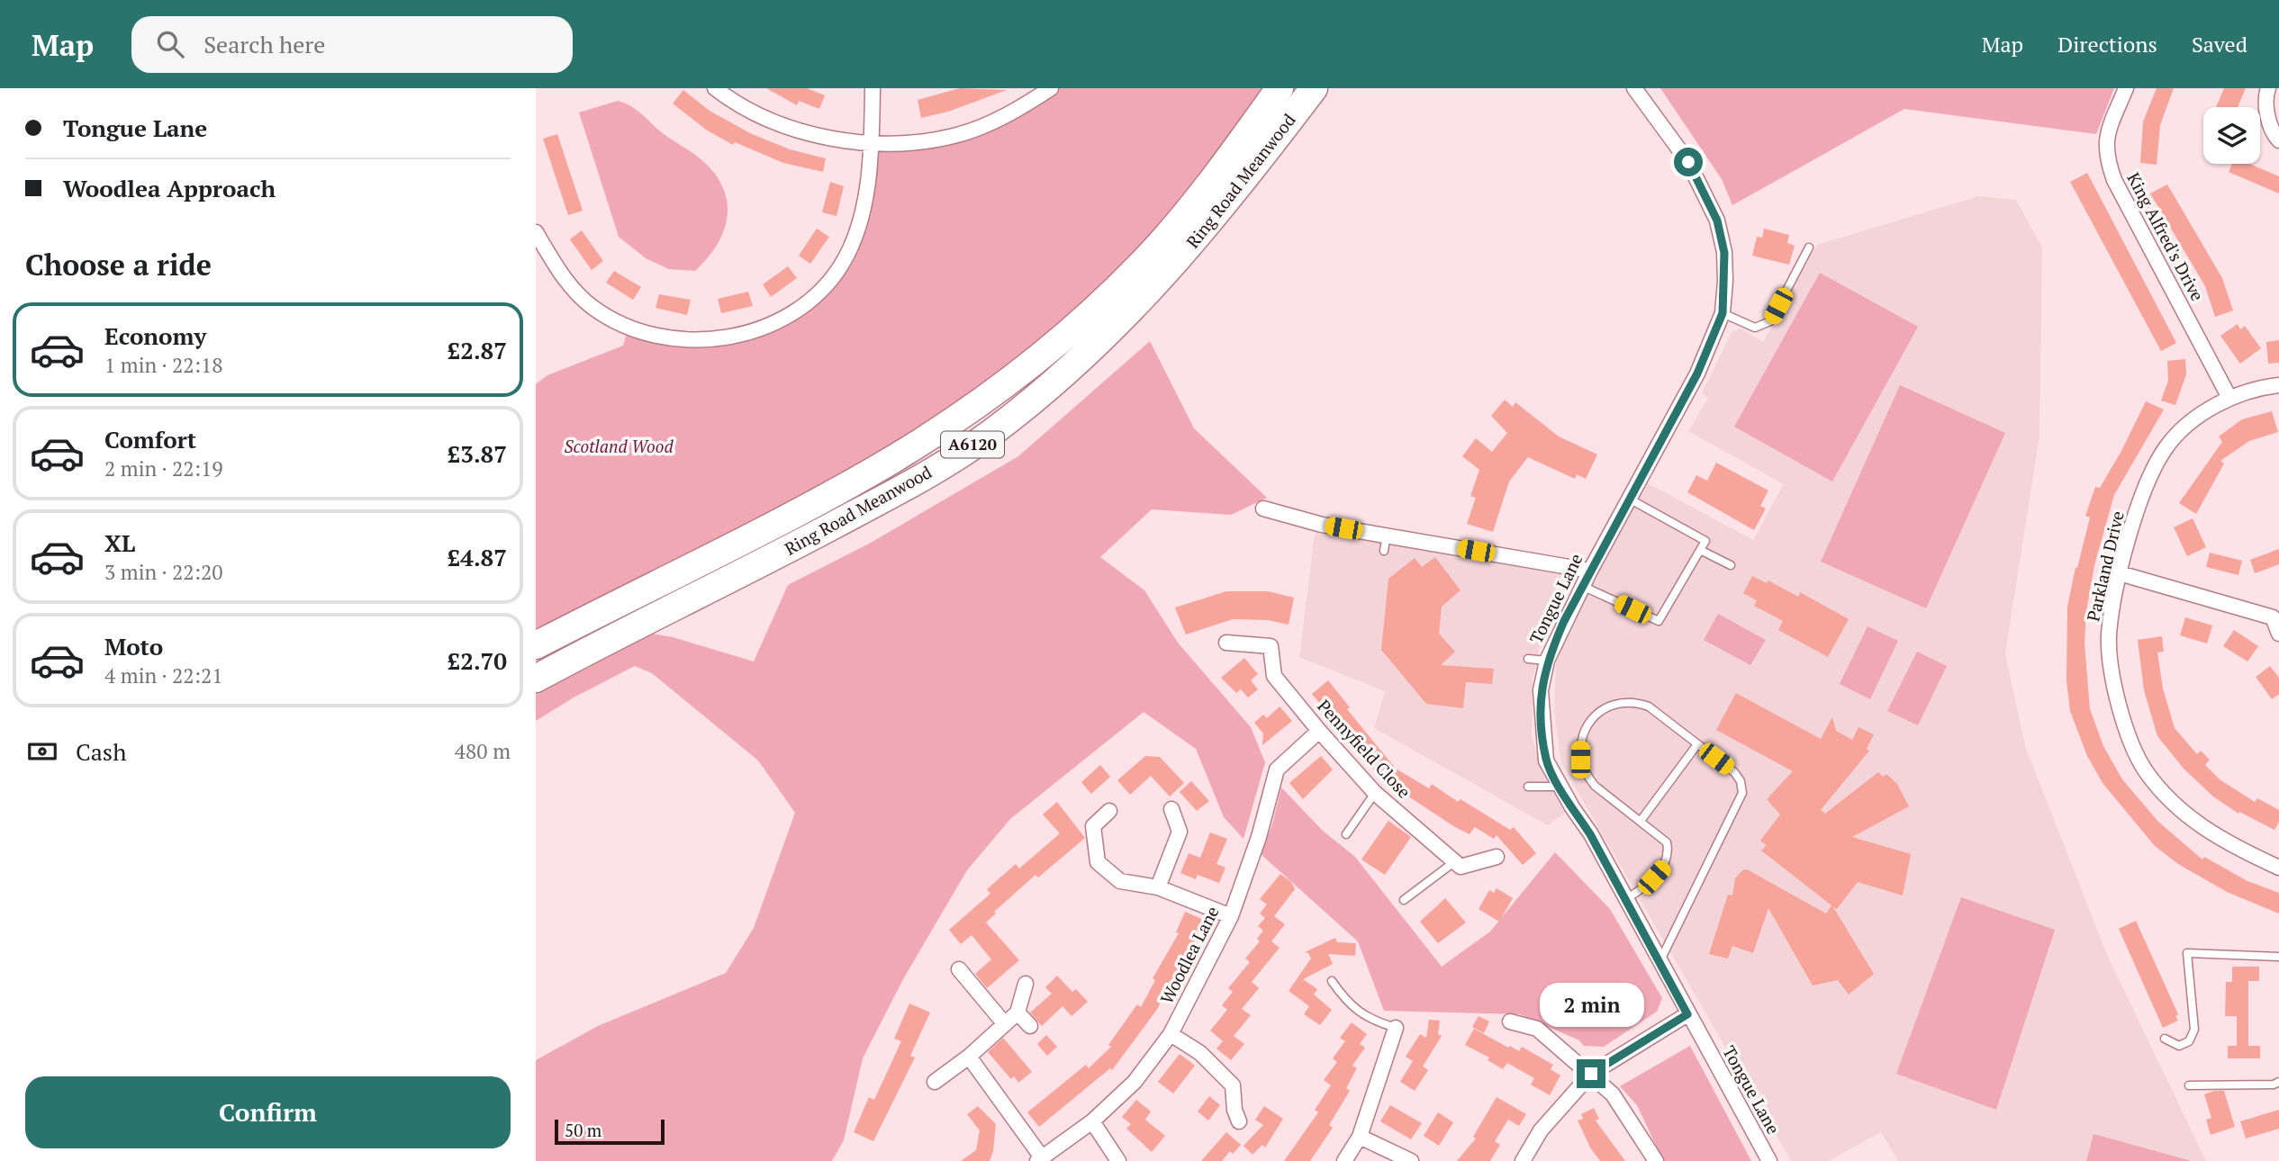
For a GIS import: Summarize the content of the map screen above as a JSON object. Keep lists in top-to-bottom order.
{
  "streets": {
    "highway": ["Ring Road Meanwood", "A6120"],
    "street": [
      "King Alfred's Drive",
      "Parkland Drive",
      "Tongue Lane",
      "Pennyfield Close",
      "Woodlea Lane"
    ]
  },
  "crossings": [
    ["King Alfred's Drive", "Parkland Drive"],
    ["Pennyfield Close", "Woodlea Lane"]
  ],
  "parks": ["Scotland Wood"],
  "scale_bar": "50 m",
  "page": {
    "header": "Map",
    "search": "Search here",
    "nav": ["Map", "Directions", "Saved"],
    "banner": ["Tongue Lane", "Woodlea Approach"],
    "heading": "Choose a ride",
    "list": [
      {
        "name": "Economy",
        "note": "1 min · 22:18",
        "value": "£2.87"
      },
      {
        "name": "Comfort",
        "note": "2 min · 22:19",
        "value": "£3.87"
      },
      {
        "name": "XL",
        "note": "3 min · 22:20",
        "value": "£4.87"
      },
      {
        "name": "Moto",
        "note": "4 min · 22:21",
        "value": "£2.70"
      }
    ],
    "pay": ["Cash", "480 m"],
    "bubble": "2 min",
    "buttons": "Confirm",
    "scale": "50 m"
  }
}
